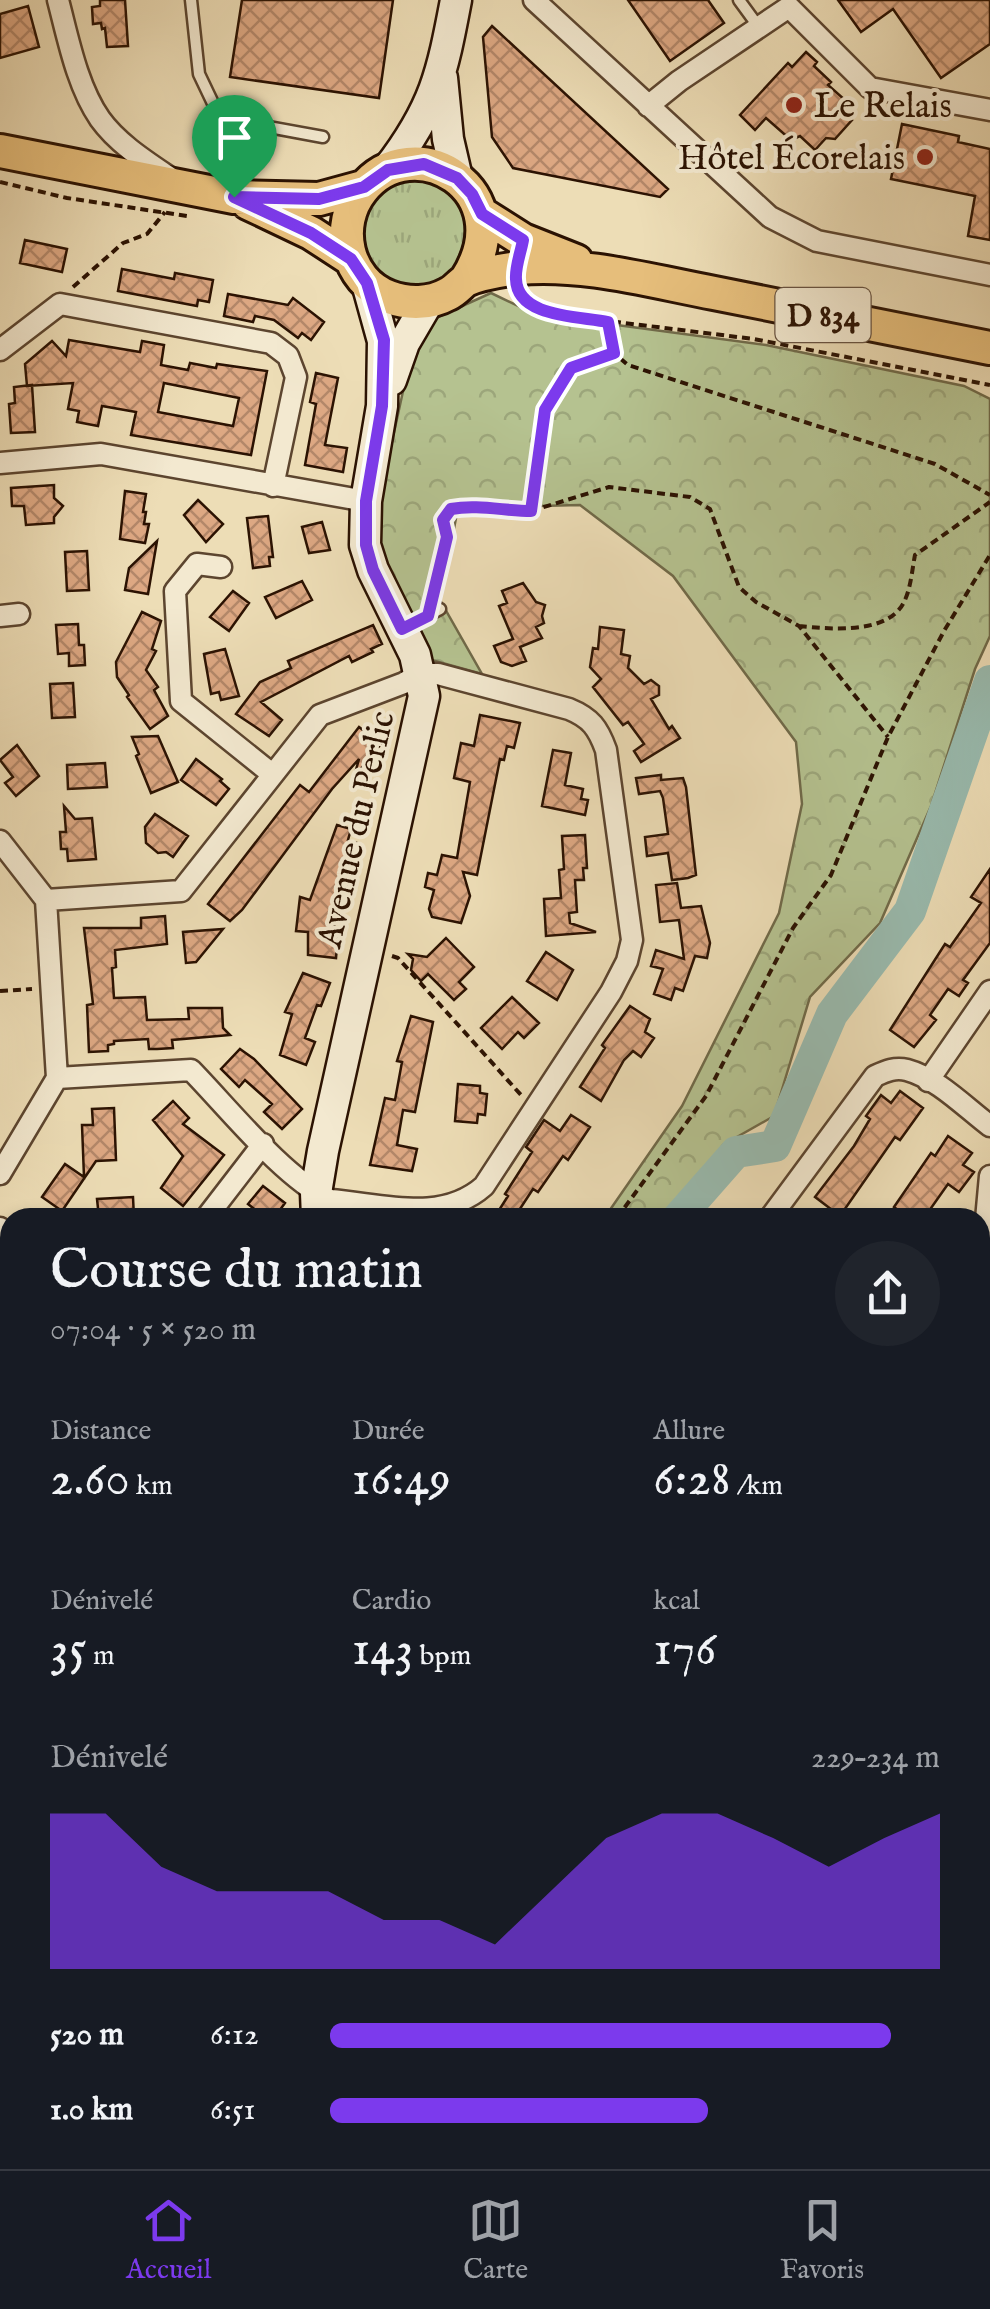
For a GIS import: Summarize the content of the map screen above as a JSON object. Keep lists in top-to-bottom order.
{
  "streets": {
    "main road": ["D 834"],
    "street": ["Avenue du Perlic"]
  },
  "crossings": [
    ["D 834", "Avenue du Perlic"]
  ],
  "places": ["Le Relais", "Hôtel Écorelais"],
  "page": {
    "heading": ["Course du matin", "07:04 · 5 × 520 m"],
    "stats": [
      ["Distance", "2.60 km"],
      ["Durée", "16:49"],
      ["Allure", "6:28 /km"],
      ["Dénivelé", "35 m"],
      ["Cardio", "143 bpm"],
      ["kcal", "176"]
    ],
    "chart": ["Dénivelé", "229–234 m"],
    "list": [
      {
        "name": "520 m",
        "note": "6:12"
      },
      {
        "name": "1.0 km",
        "note": "6:51"
      }
    ],
    "tabs": ["Accueil", "Carte", "Favoris"]
  }
}
